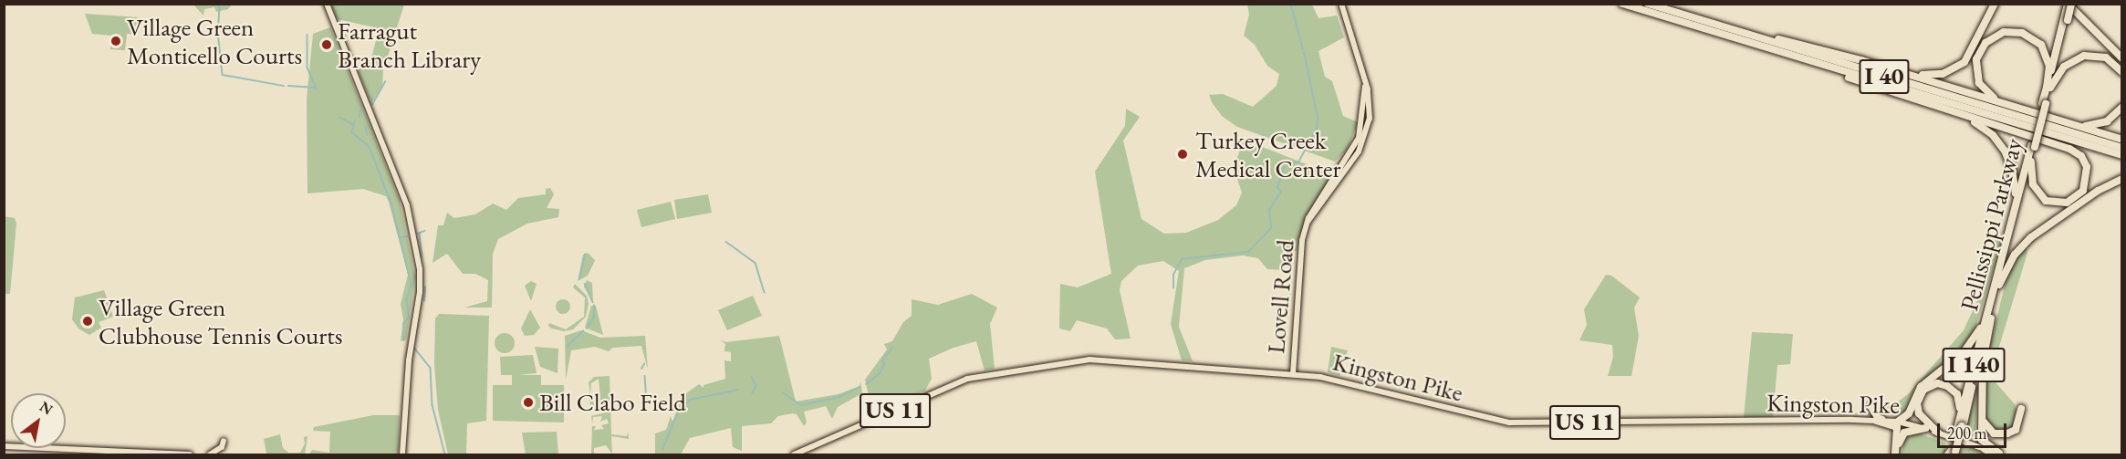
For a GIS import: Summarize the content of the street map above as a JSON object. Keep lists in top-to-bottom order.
{
  "streets": {
    "highway": ["I 40", "Pellissippi Parkway", "I 140"],
    "main road": ["Lovell Road", "Kingston Pike", "US 11"]
  },
  "crossings": [
    ["Lovell Road", "Kingston Pike"]
  ],
  "places": [
    "Village Green Monticello Courts",
    "Farragut Branch Library",
    "Turkey Creek Medical Center",
    "Village Green Clubhouse Tennis Courts",
    "Bill Clabo Field"
  ],
  "scale_bar": "200 m",
  "north": "top right"
}
